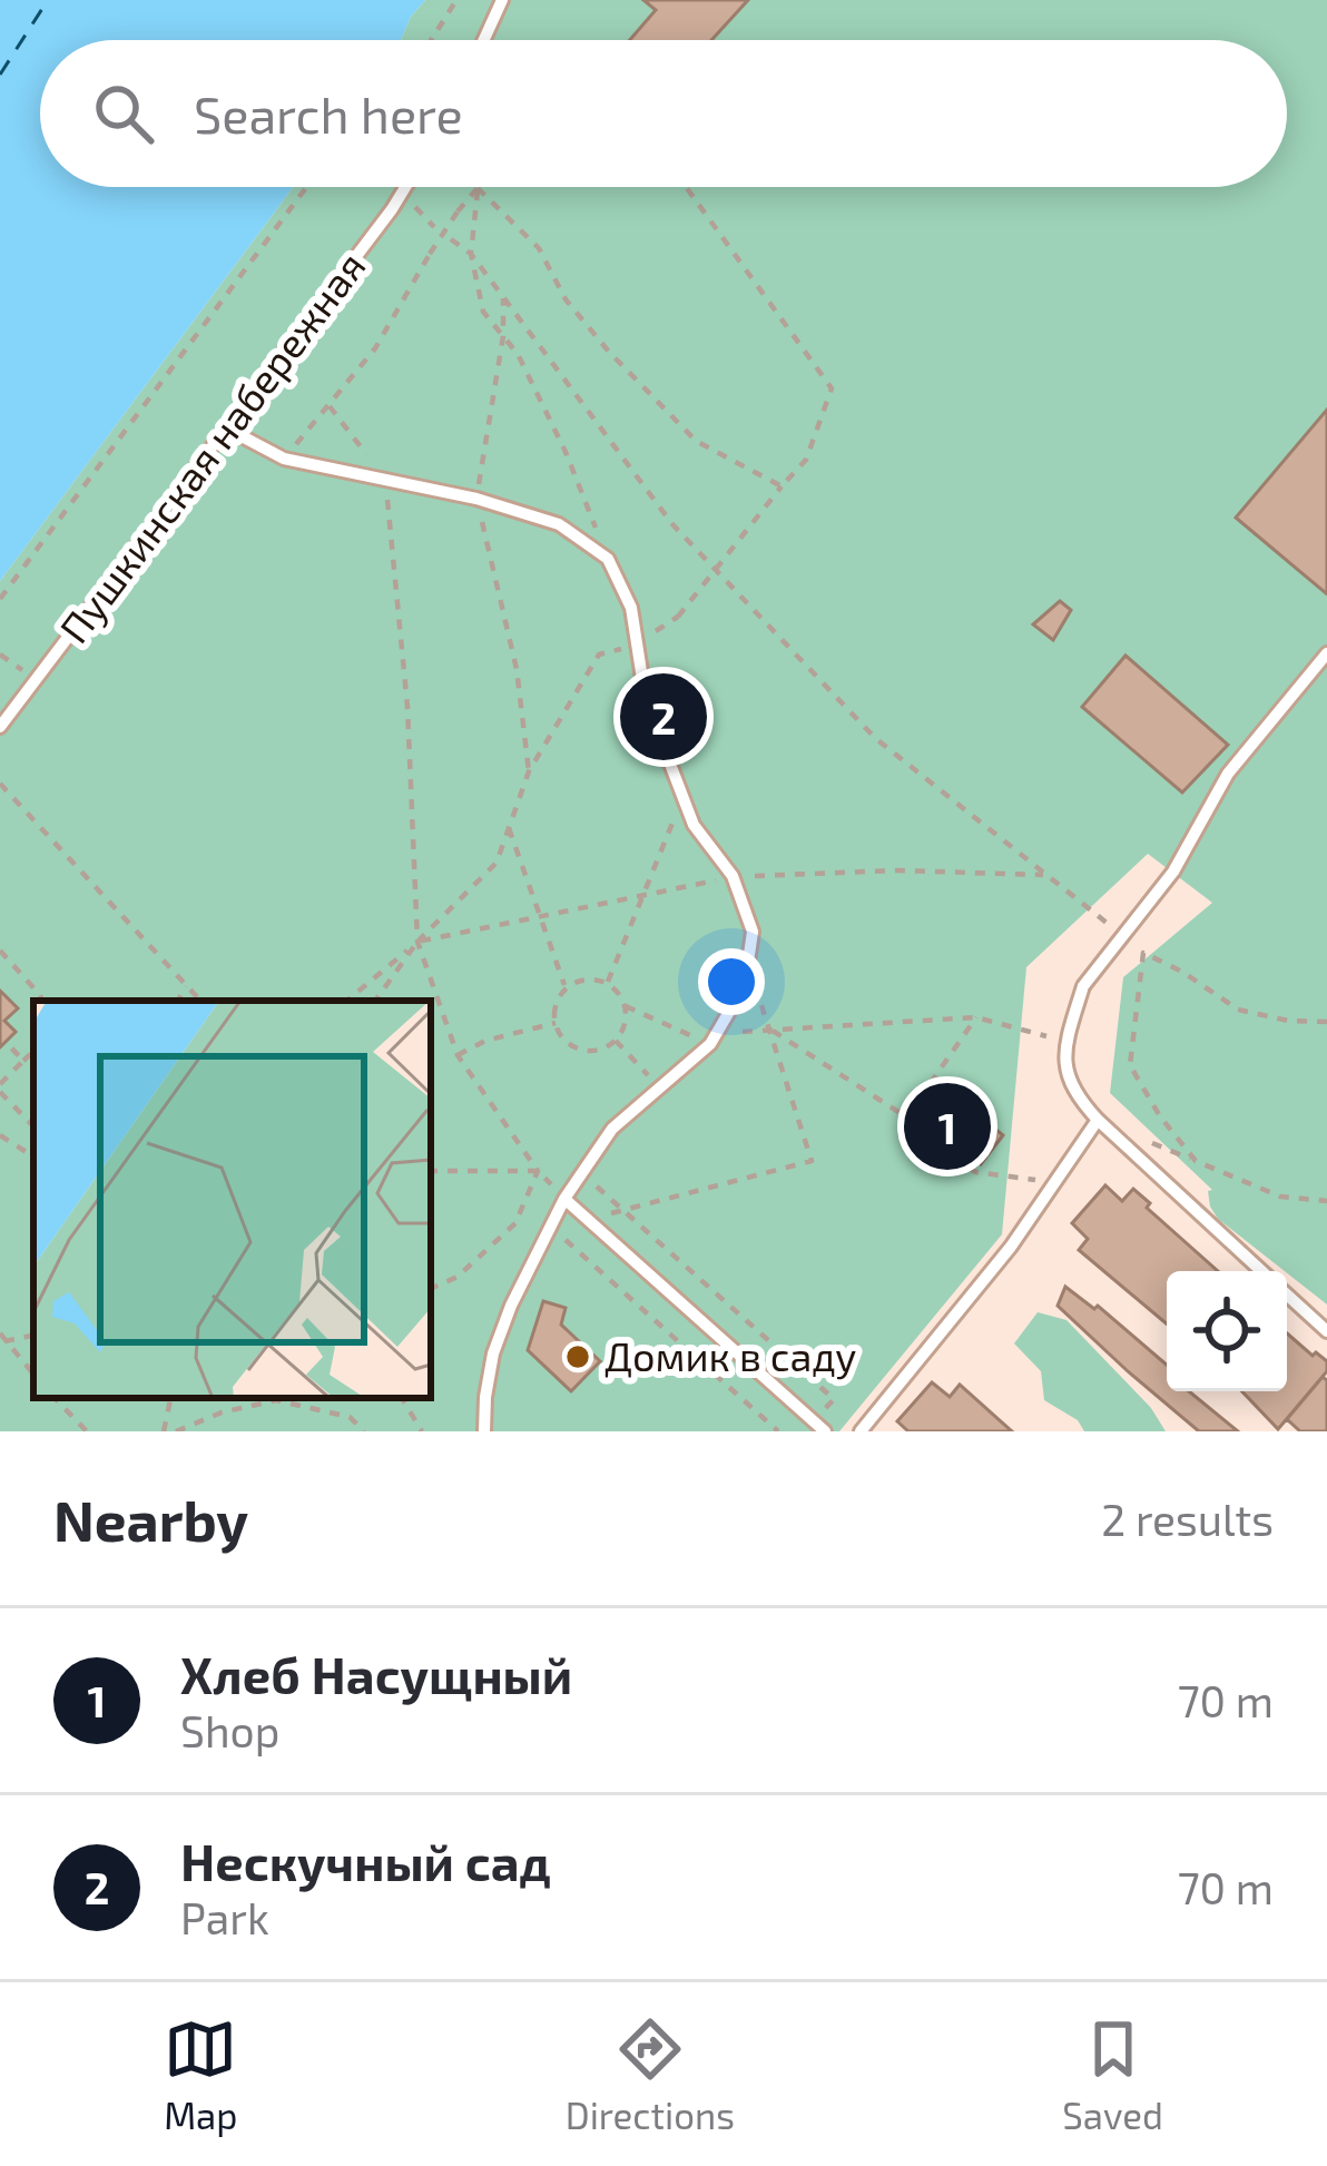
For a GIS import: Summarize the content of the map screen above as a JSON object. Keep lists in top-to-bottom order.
{
  "streets": {
    "lane": ["Пушкинская набережная"]
  },
  "places": ["Домик в саду"],
  "page": {
    "search": "Search here",
    "pins": ["2", "1"],
    "heading": ["Nearby", "2 results"],
    "list": [
      {
        "mark": "1",
        "name": "Хлеб Насущный",
        "note": "Shop",
        "value": "70 m"
      },
      {
        "mark": "2",
        "name": "Нескучный сад",
        "note": "Park",
        "value": "70 m"
      }
    ],
    "nav": ["Map", "Directions", "Saved"]
  }
}
